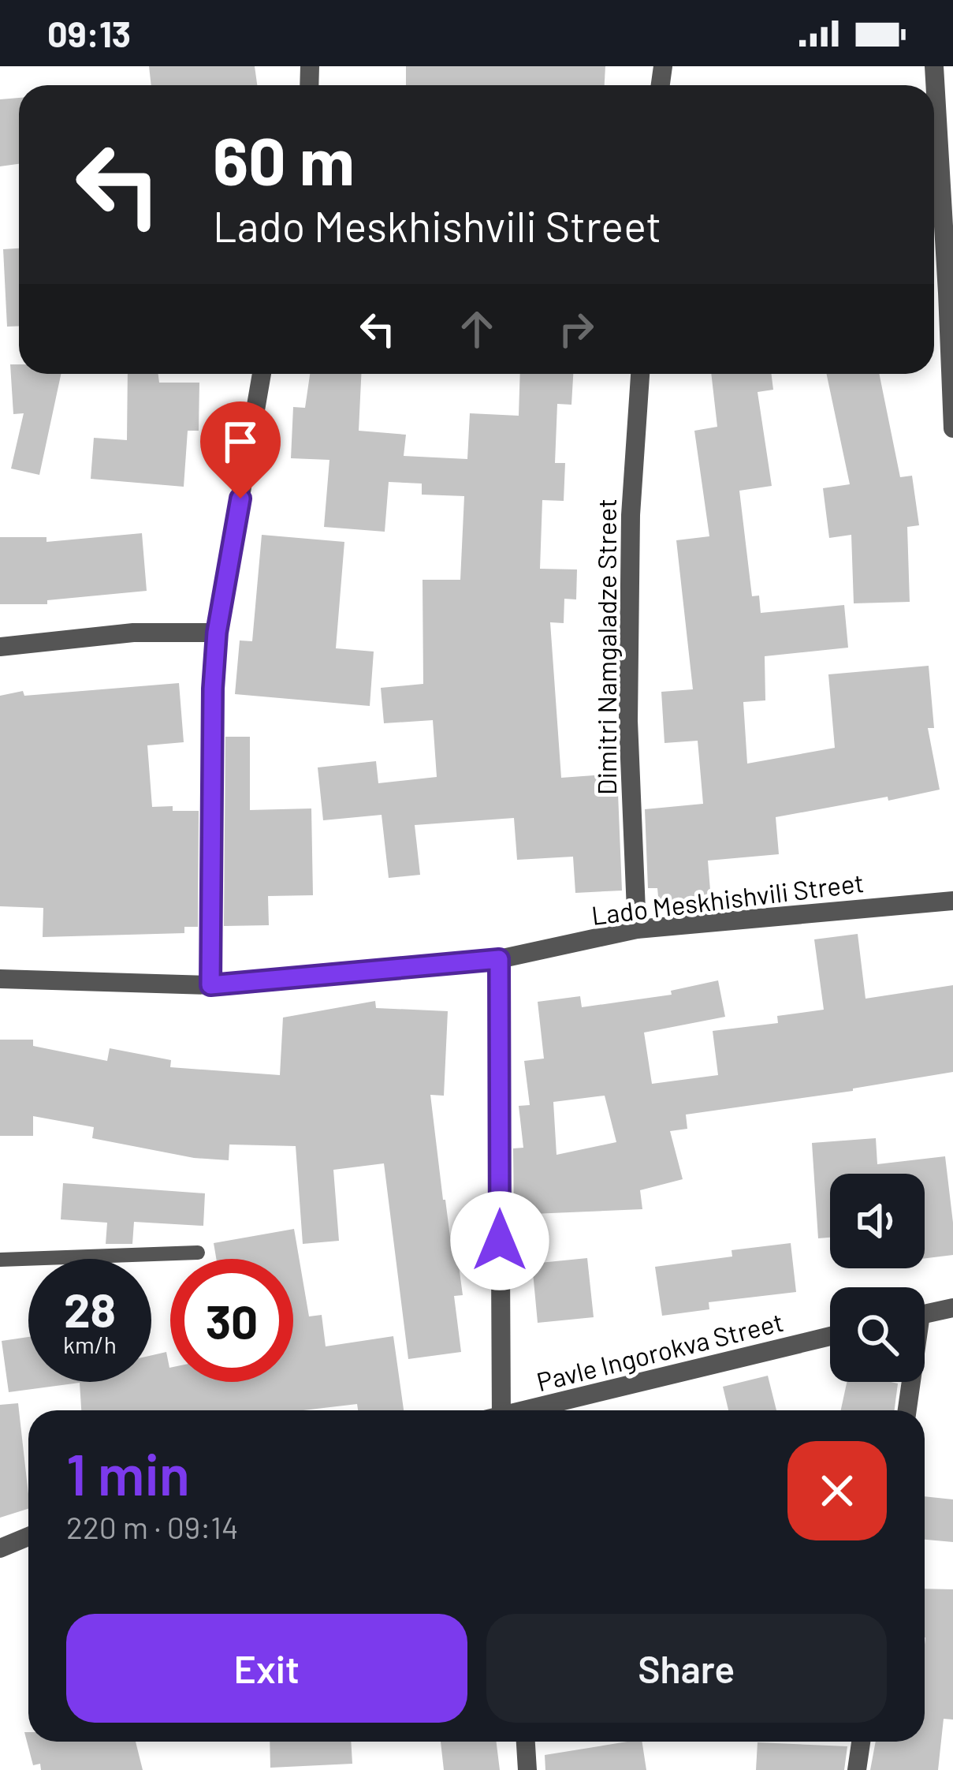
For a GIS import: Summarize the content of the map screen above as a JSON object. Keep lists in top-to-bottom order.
{
  "streets": {
    "street": ["Dimitri Namgaladze Street", "Lado Meskhishvili Street", "Pavle Ingorokva Street"]
  },
  "crossings": [
    ["Dimitri Namgaladze Street", "Lado Meskhishvili Street"]
  ],
  "page": {
    "status": "09:13",
    "turn": ["60 m", "Lado Meskhishvili Street"],
    "speed": "28 km/h",
    "limit": "30",
    "heading": ["1 min", "220 m · 09:14"],
    "buttons": ["Exit", "Share"]
  }
}
